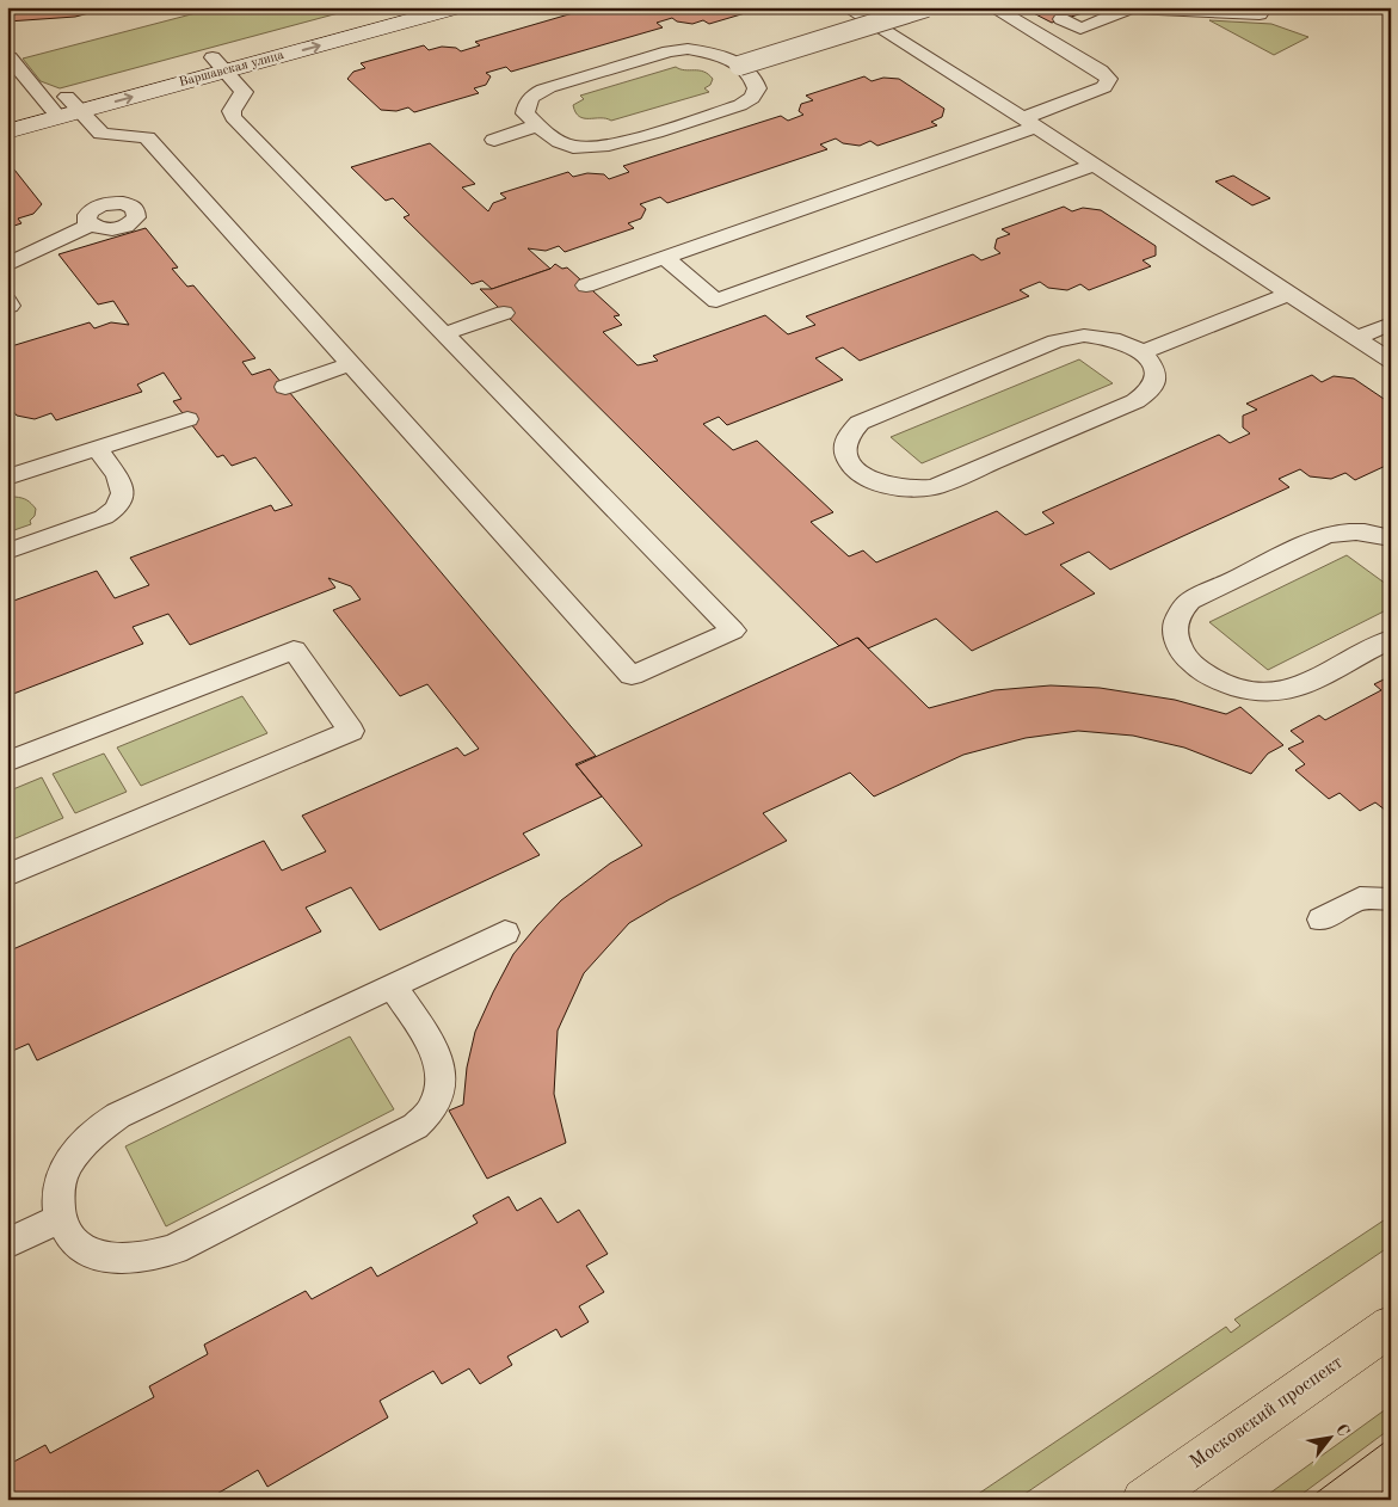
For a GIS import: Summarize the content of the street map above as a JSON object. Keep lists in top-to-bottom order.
{
  "streets": {
    "main road": ["Московский проспект"],
    "street": ["Варшавская улица"]
  },
  "north": "top right"
}
